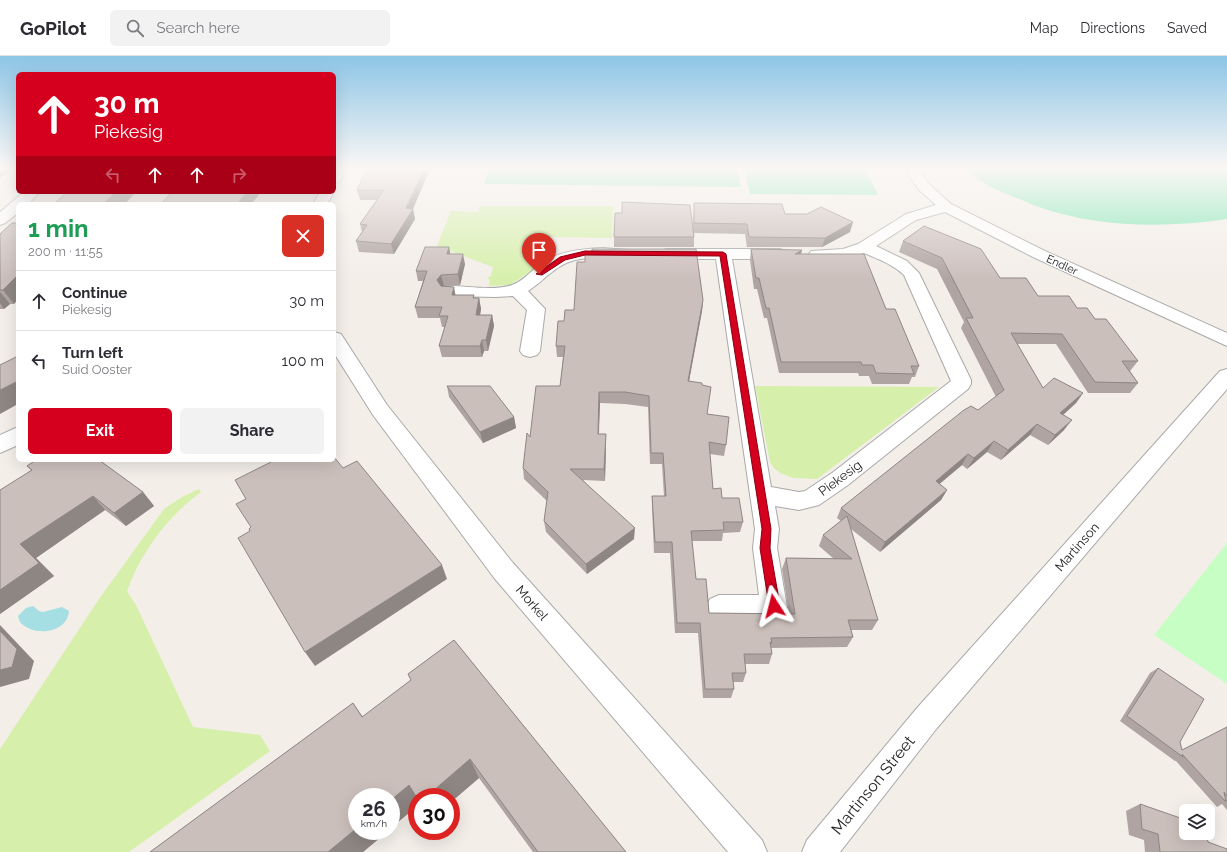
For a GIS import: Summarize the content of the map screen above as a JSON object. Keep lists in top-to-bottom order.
{
  "streets": {
    "street": [
      "Endler",
      "Piekesig",
      "Martinson",
      "Morkel",
      "Martinson Street"
    ]
  },
  "crossings": [
    ["Martinson", "Martinson Street"]
  ],
  "page": {
    "header": "GoPilot",
    "search": "Search here",
    "nav": ["Map", "Directions", "Saved"],
    "turn": ["30 m", "Piekesig"],
    "heading": ["1 min", "200 m · 11:55"],
    "list": [
      {
        "name": "Continue",
        "note": "Piekesig",
        "value": "30 m"
      },
      {
        "name": "Turn left",
        "note": "Suid Ooster",
        "value": "100 m"
      }
    ],
    "buttons": ["Exit", "Share"],
    "speed": "26 km/h",
    "limit": "30"
  }
}
